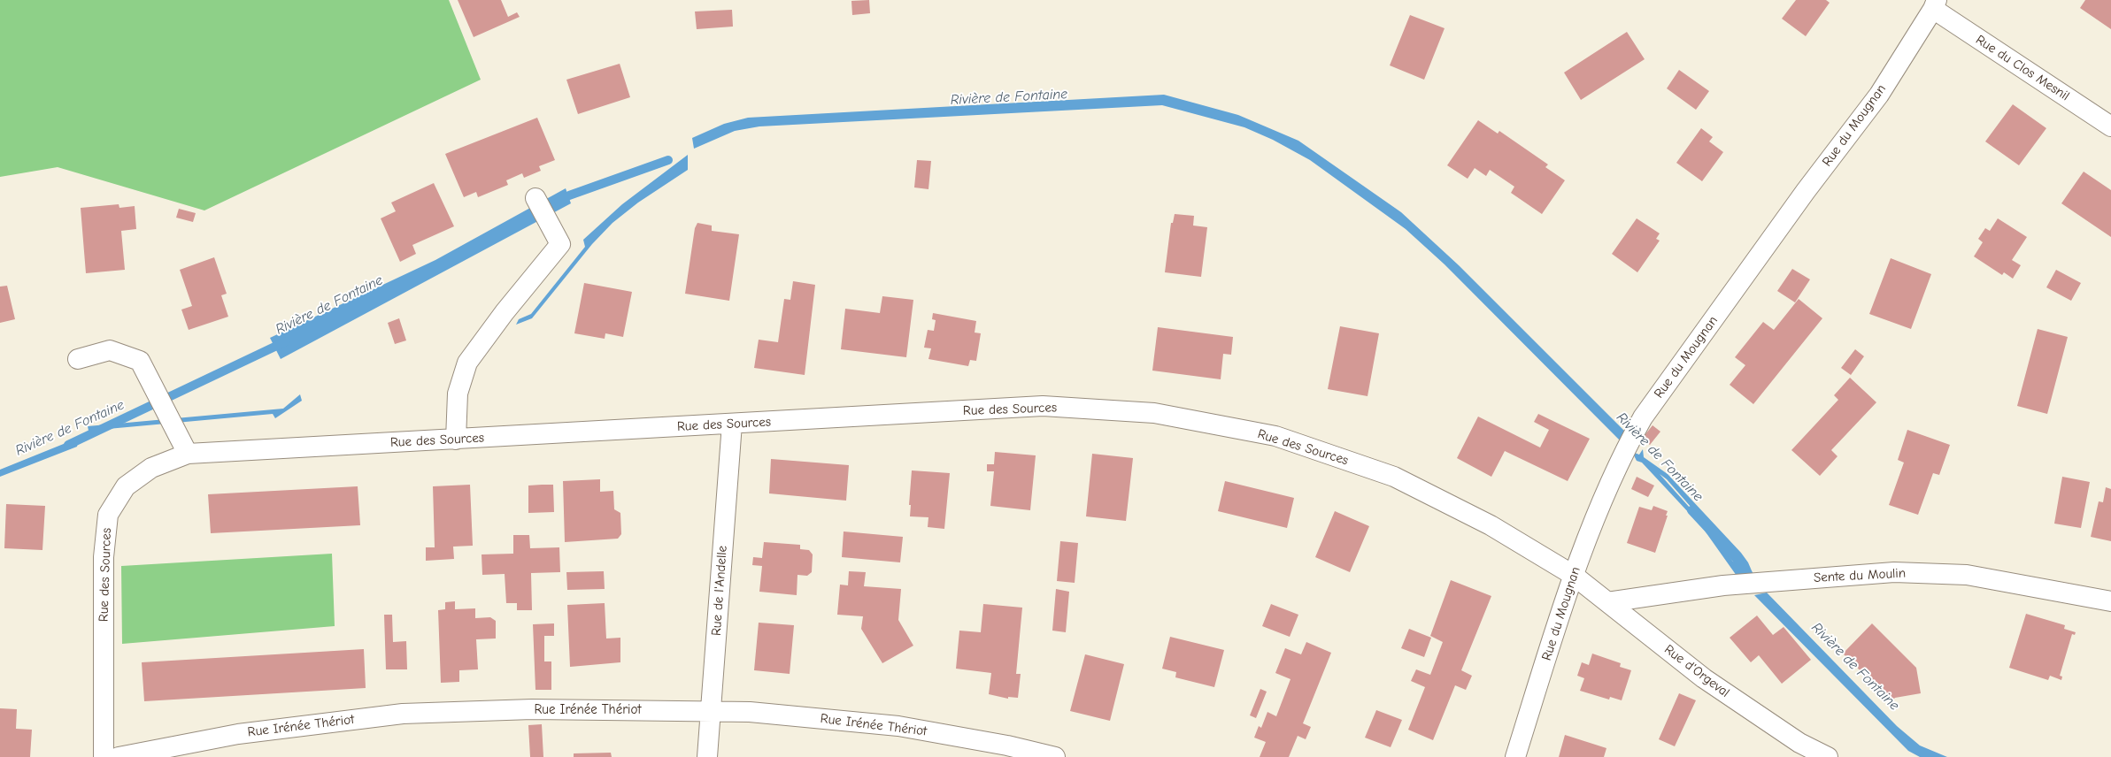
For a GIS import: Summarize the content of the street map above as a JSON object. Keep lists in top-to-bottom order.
{
  "streets": {
    "street": [
      "Rue du Clos Mesnil",
      "Rue du Mougnan",
      "Rue des Sources",
      "Sente du Moulin",
      "Rue de l'Andelle",
      "Rue d'Orgeval",
      "Rue Irénée Thériot"
    ]
  },
  "crossings": [
    ["Rue du Clos Mesnil", "Rue du Mougnan"],
    ["Rue du Mougnan", "Rue des Sources"],
    ["Rue du Mougnan", "Rue d'Orgeval"],
    ["Rue des Sources", "Rue de l'Andelle"],
    ["Rue des Sources", "Rue d'Orgeval"],
    ["Sente du Moulin", "Rue d'Orgeval"],
    ["Rue de l'Andelle", "Rue Irénée Thériot"]
  ],
  "water": ["Rivière de Fontaine"]
}
